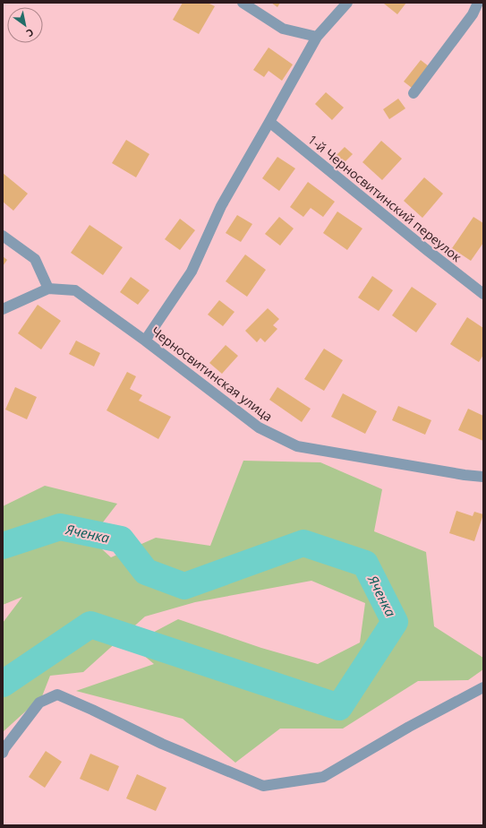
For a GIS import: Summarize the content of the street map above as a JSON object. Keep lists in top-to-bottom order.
{
  "streets": {
    "street": ["1-й Черносвитинский переулок", "Черносвитинская улица"]
  },
  "water": ["Яченка"],
  "north": "bottom right"
}
